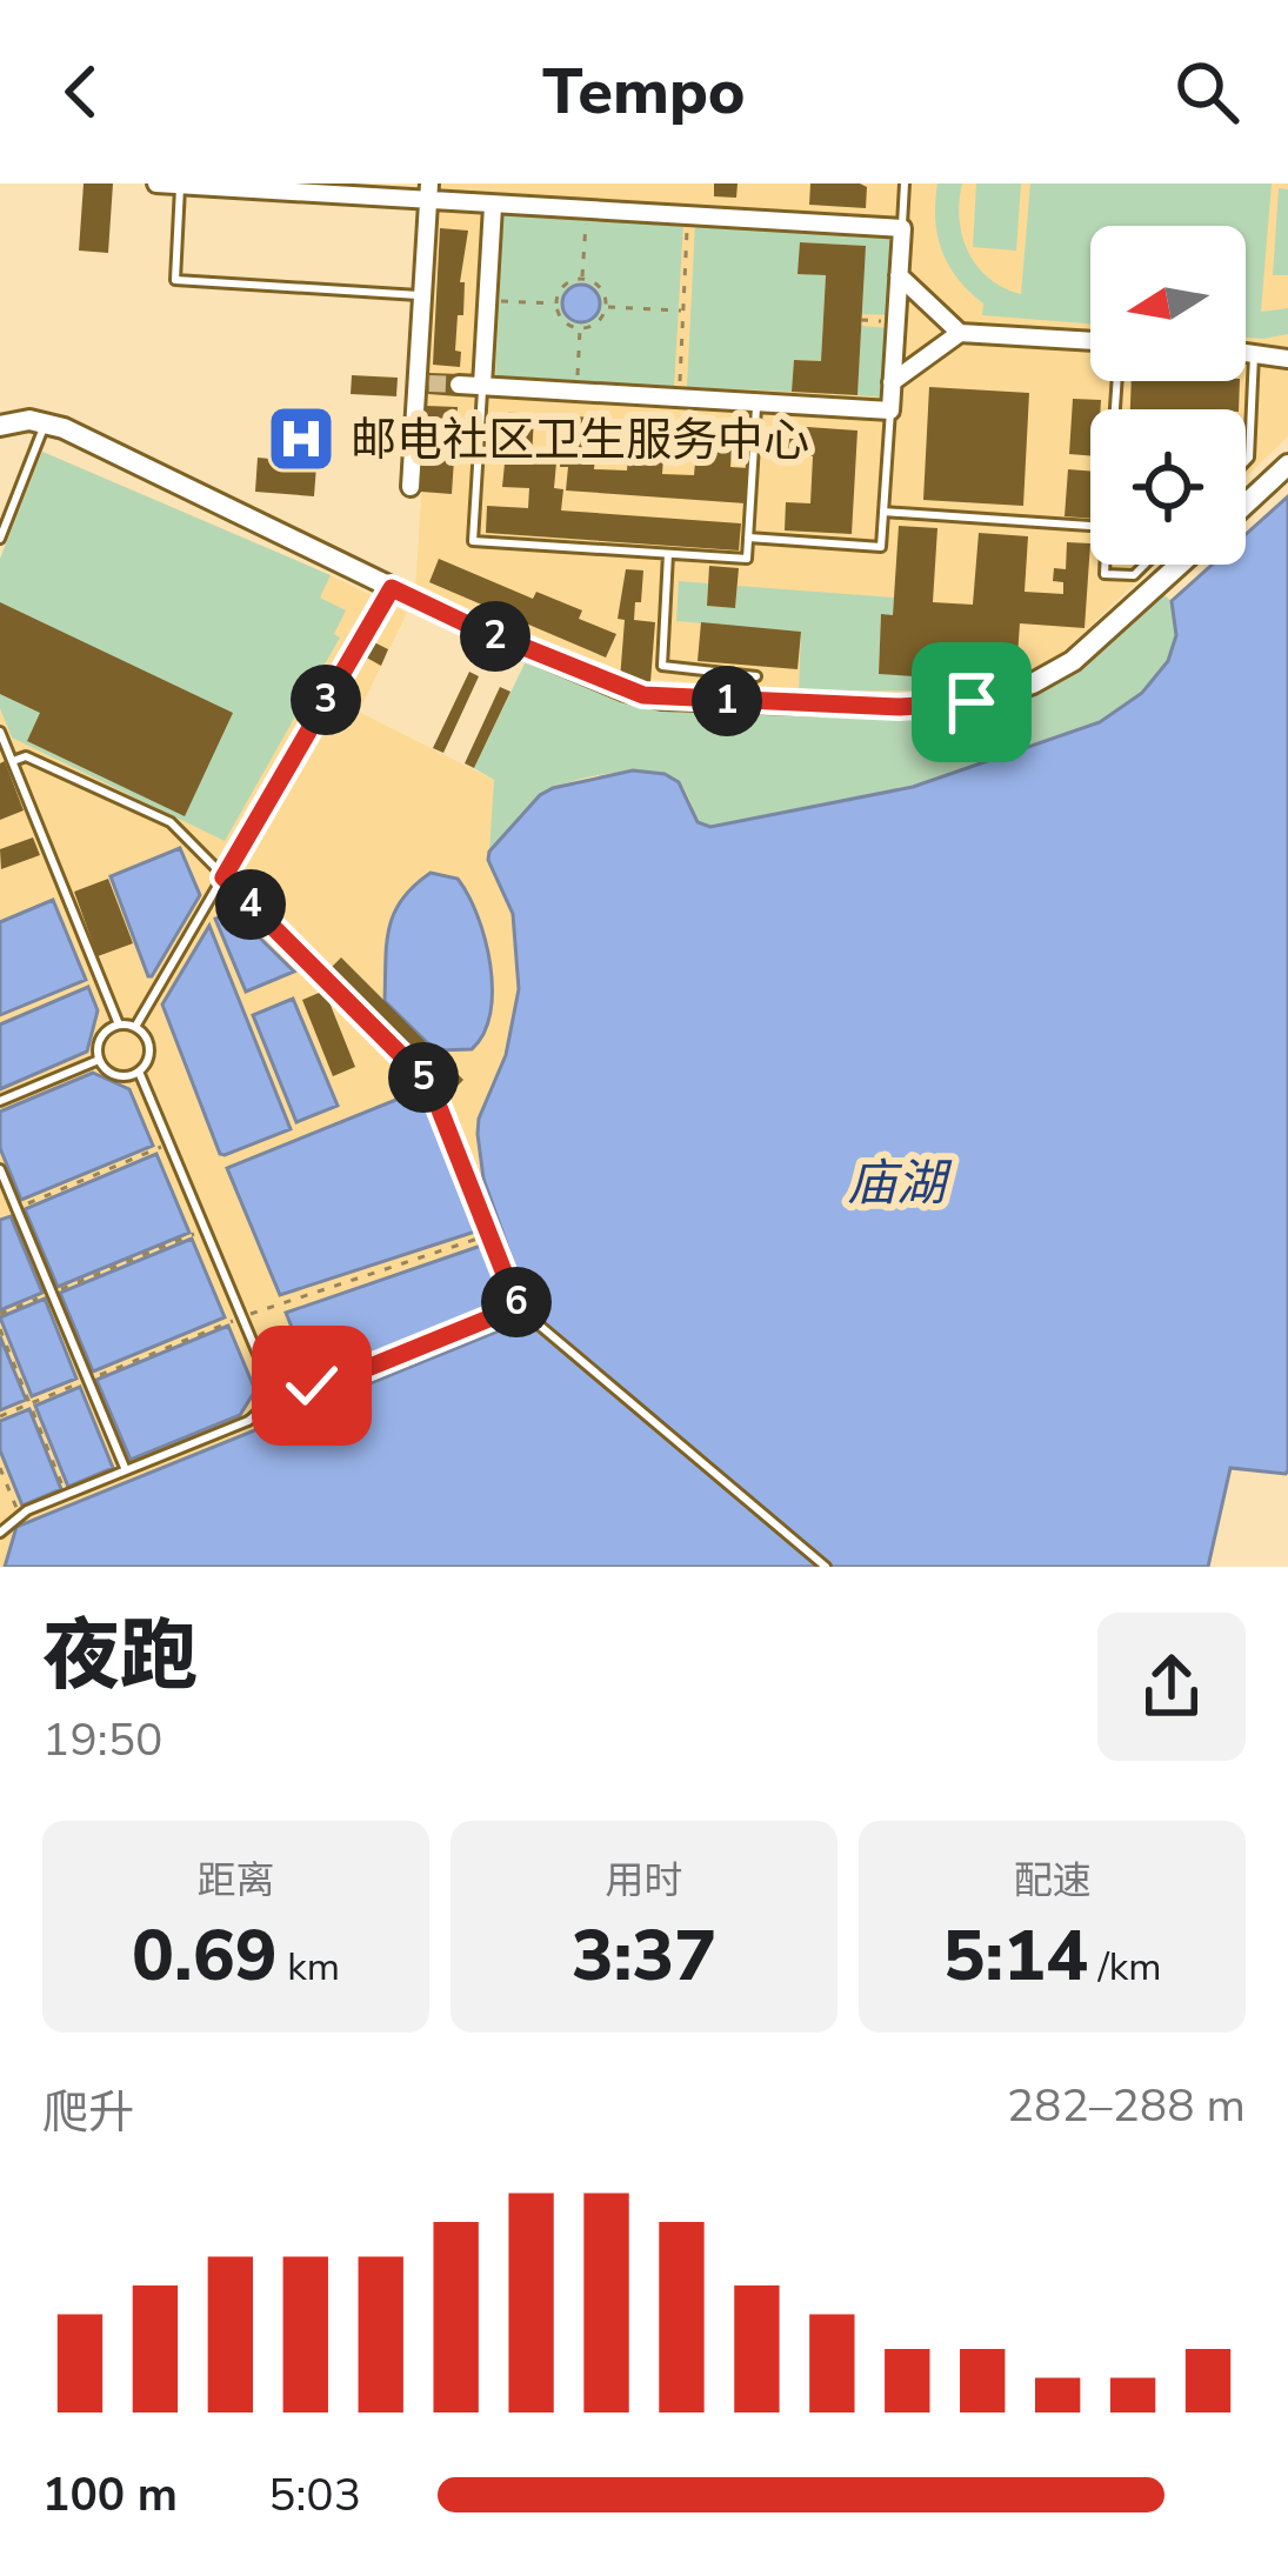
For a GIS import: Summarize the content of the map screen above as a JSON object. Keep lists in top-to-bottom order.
{
  "water": ["庙湖"],
  "places": {
    "hospital": ["邮电社区卫生服务中心"]
  },
  "north": "left",
  "page": {
    "header": "Tempo",
    "pins": [
      "2",
      "3",
      "1",
      "4",
      "5",
      "6"
    ],
    "heading": ["夜跑", "19:50"],
    "stats": [
      ["距离", "0.69 km"],
      ["用时", "3:37"],
      ["配速", "5:14 /km"]
    ],
    "chart": ["爬升", "282–288 m"],
    "list": [
      {
        "name": "100 m",
        "note": "5:03"
      }
    ]
  }
}
